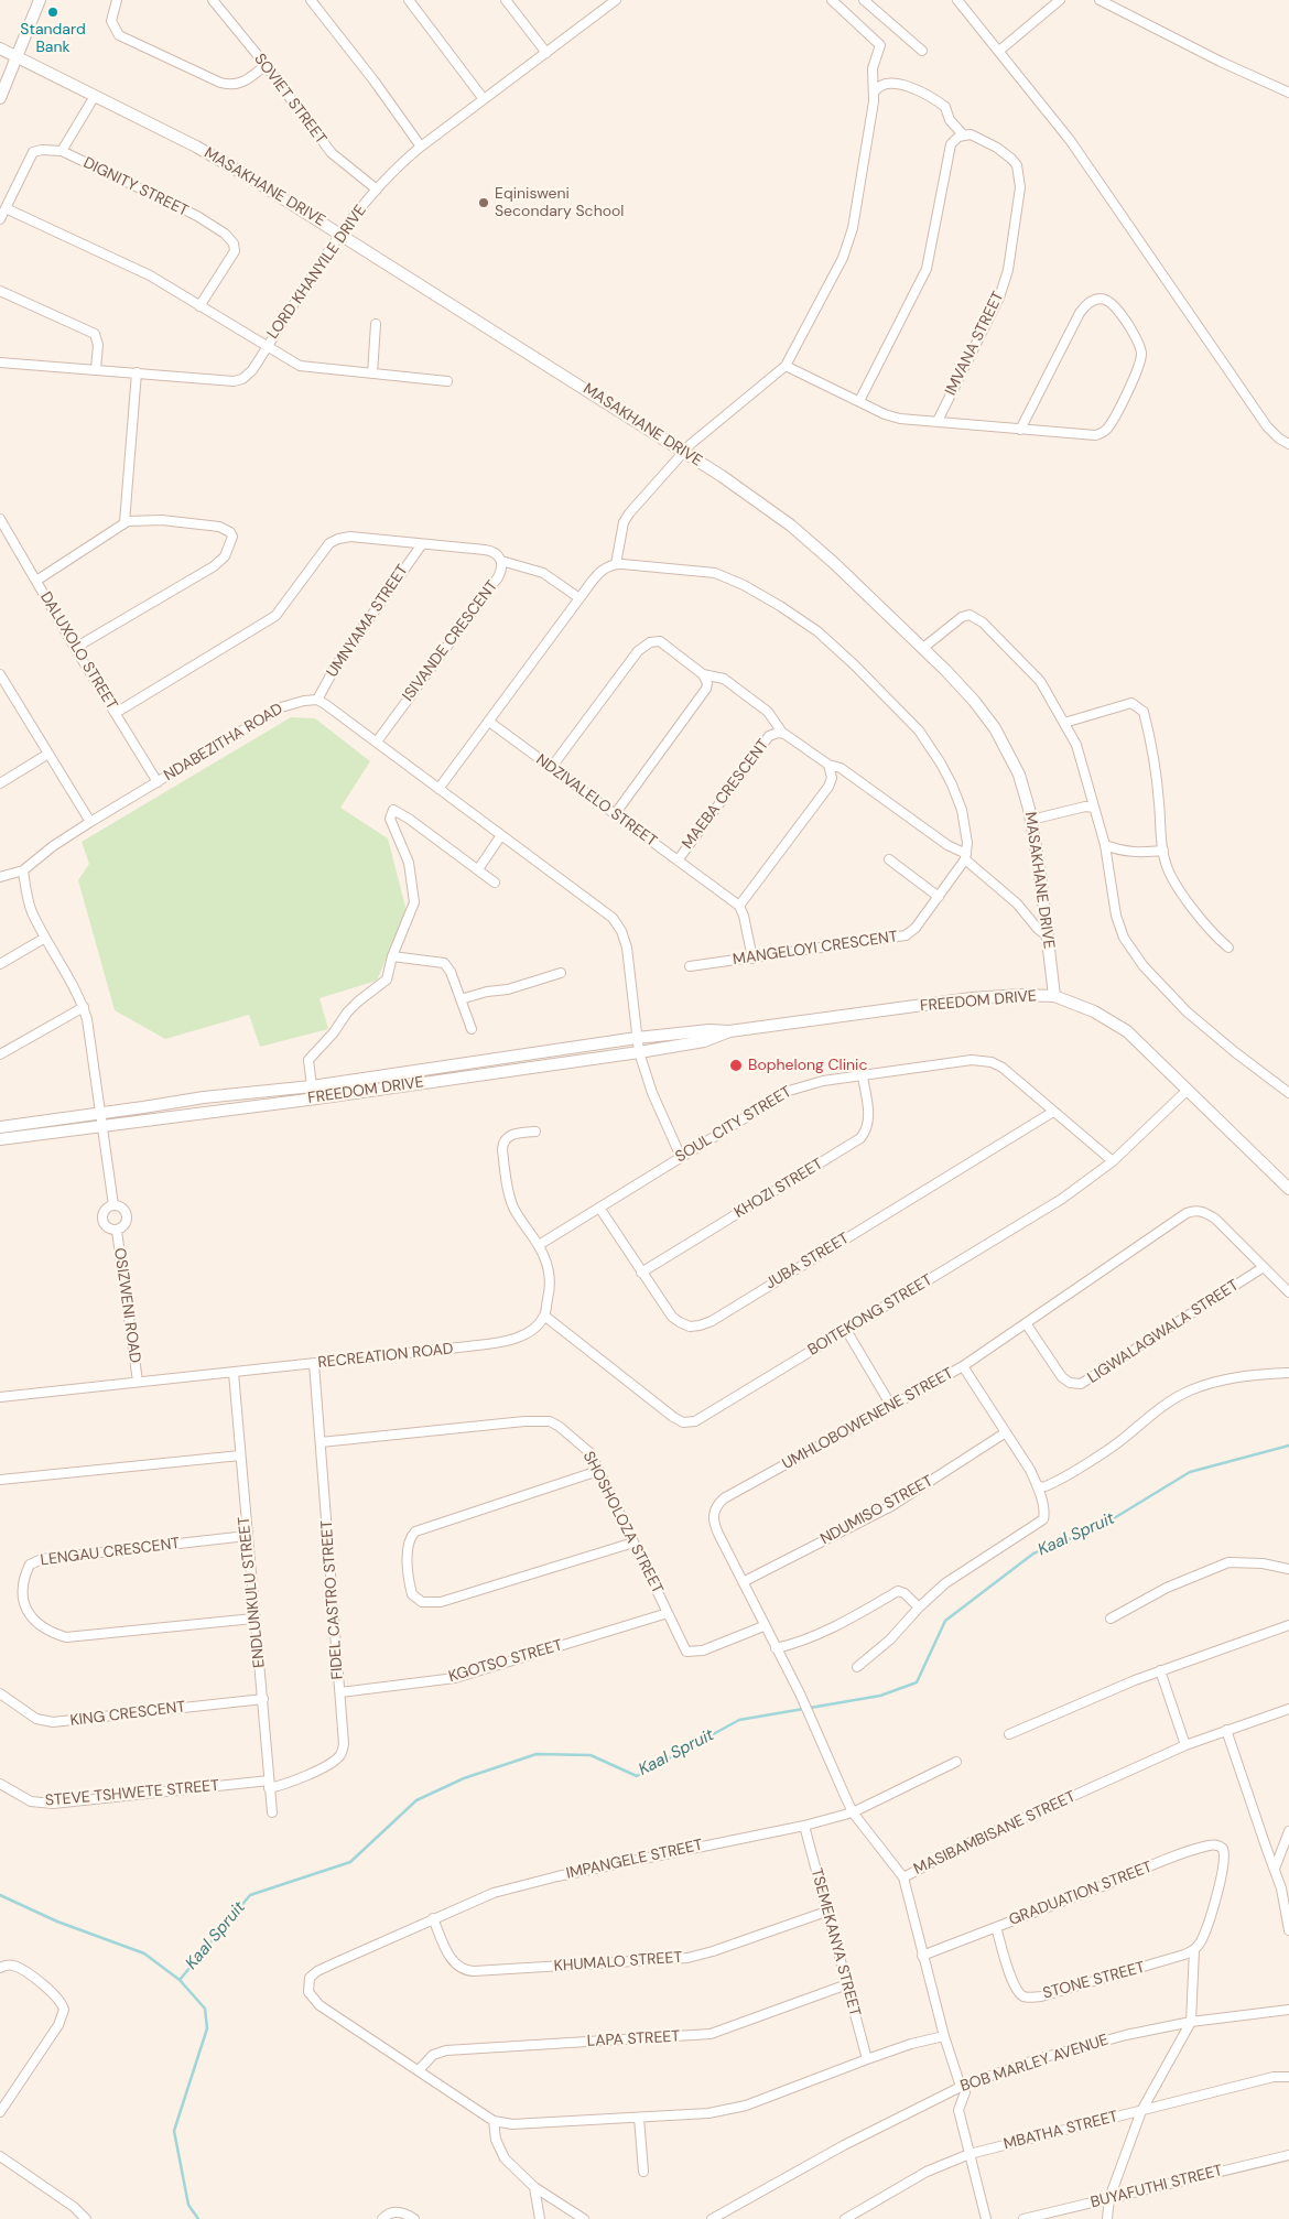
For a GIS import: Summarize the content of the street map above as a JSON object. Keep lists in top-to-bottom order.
{
  "streets": {
    "street": [
      "SOVIET STREET",
      "DIGNITY STREET",
      "MASAKHANE DRIVE",
      "LORD KHANYILE DRIVE",
      "IMVANA STREET",
      "UMNYAMA STREET",
      "ISIVANDE CRESCENT",
      "DALUXOLO STREET",
      "NDABEZITHA ROAD",
      "MAEBA CRESCENT",
      "NDZIVALELO STREET",
      "MANGELOYI CRESCENT",
      "FREEDOM DRIVE",
      "SOUL CITY STREET",
      "KHOZI STREET",
      "JUBA STREET",
      "OSIZWENI ROAD",
      "BOITEKONG STREET",
      "LIGWALAGWALA STREET",
      "RECREATION ROAD",
      "UMHLOBOWENENE STREET",
      "NDUMISO STREET",
      "SHOSHOLOZA STREET",
      "LENGAU CRESCENT",
      "ENDLUNKULU STREET",
      "FIDEL CASTRO STREET",
      "KGOTSO STREET",
      "KING CRESCENT",
      "STEVE TSHWETE STREET",
      "MASIBAMBISANE STREET",
      "IMPANGELE STREET",
      "GRADUATION STREET",
      "TSEMEKANYA STREET",
      "KHUMALO STREET",
      "STONE STREET",
      "LAPA STREET",
      "BOB MARLEY AVENUE",
      "MBATHA STREET",
      "BUYAFUTHI STREET"
    ]
  },
  "crossings": [
    ["SOVIET STREET", "LORD KHANYILE DRIVE"],
    ["MASAKHANE DRIVE", "LORD KHANYILE DRIVE"],
    ["MASAKHANE DRIVE", "MAEBA CRESCENT"],
    ["MASAKHANE DRIVE", "FREEDOM DRIVE"],
    ["UMNYAMA STREET", "ISIVANDE CRESCENT"],
    ["UMNYAMA STREET", "NDABEZITHA ROAD"],
    ["ISIVANDE CRESCENT", "DALUXOLO STREET"],
    ["DALUXOLO STREET", "NDABEZITHA ROAD"],
    ["MAEBA CRESCENT", "NDZIVALELO STREET"],
    ["MAEBA CRESCENT", "MANGELOYI CRESCENT"],
    ["FREEDOM DRIVE", "BOITEKONG STREET"],
    ["SOUL CITY STREET", "KHOZI STREET"],
    ["SOUL CITY STREET", "JUBA STREET"],
    ["SOUL CITY STREET", "BOITEKONG STREET"],
    ["KHOZI STREET", "JUBA STREET"],
    ["OSIZWENI ROAD", "RECREATION ROAD"],
    ["BOITEKONG STREET", "RECREATION ROAD"],
    ["LIGWALAGWALA STREET", "UMHLOBOWENENE STREET"],
    ["RECREATION ROAD", "ENDLUNKULU STREET"],
    ["RECREATION ROAD", "FIDEL CASTRO STREET"],
    ["UMHLOBOWENENE STREET", "NDUMISO STREET"],
    ["UMHLOBOWENENE STREET", "SHOSHOLOZA STREET"],
    ["UMHLOBOWENENE STREET", "MASIBAMBISANE STREET"],
    ["UMHLOBOWENENE STREET", "IMPANGELE STREET"],
    ["SHOSHOLOZA STREET", "FIDEL CASTRO STREET"],
    ["SHOSHOLOZA STREET", "KGOTSO STREET"],
    ["LENGAU CRESCENT", "ENDLUNKULU STREET"],
    ["ENDLUNKULU STREET", "FIDEL CASTRO STREET"],
    ["ENDLUNKULU STREET", "KING CRESCENT"],
    ["ENDLUNKULU STREET", "STEVE TSHWETE STREET"],
    ["FIDEL CASTRO STREET", "KGOTSO STREET"],
    ["FIDEL CASTRO STREET", "STEVE TSHWETE STREET"],
    ["MASIBAMBISANE STREET", "GRADUATION STREET"],
    ["MASIBAMBISANE STREET", "BOB MARLEY AVENUE"],
    ["IMPANGELE STREET", "TSEMEKANYA STREET"],
    ["IMPANGELE STREET", "KHUMALO STREET"],
    ["IMPANGELE STREET", "LAPA STREET"],
    ["GRADUATION STREET", "STONE STREET"],
    ["TSEMEKANYA STREET", "KHUMALO STREET"],
    ["TSEMEKANYA STREET", "LAPA STREET"]
  ],
  "water": ["Kaal Spruit"],
  "places": ["Standard Bank", "Eqinisweni Secondary School", "Bophelong Clinic"]
}
